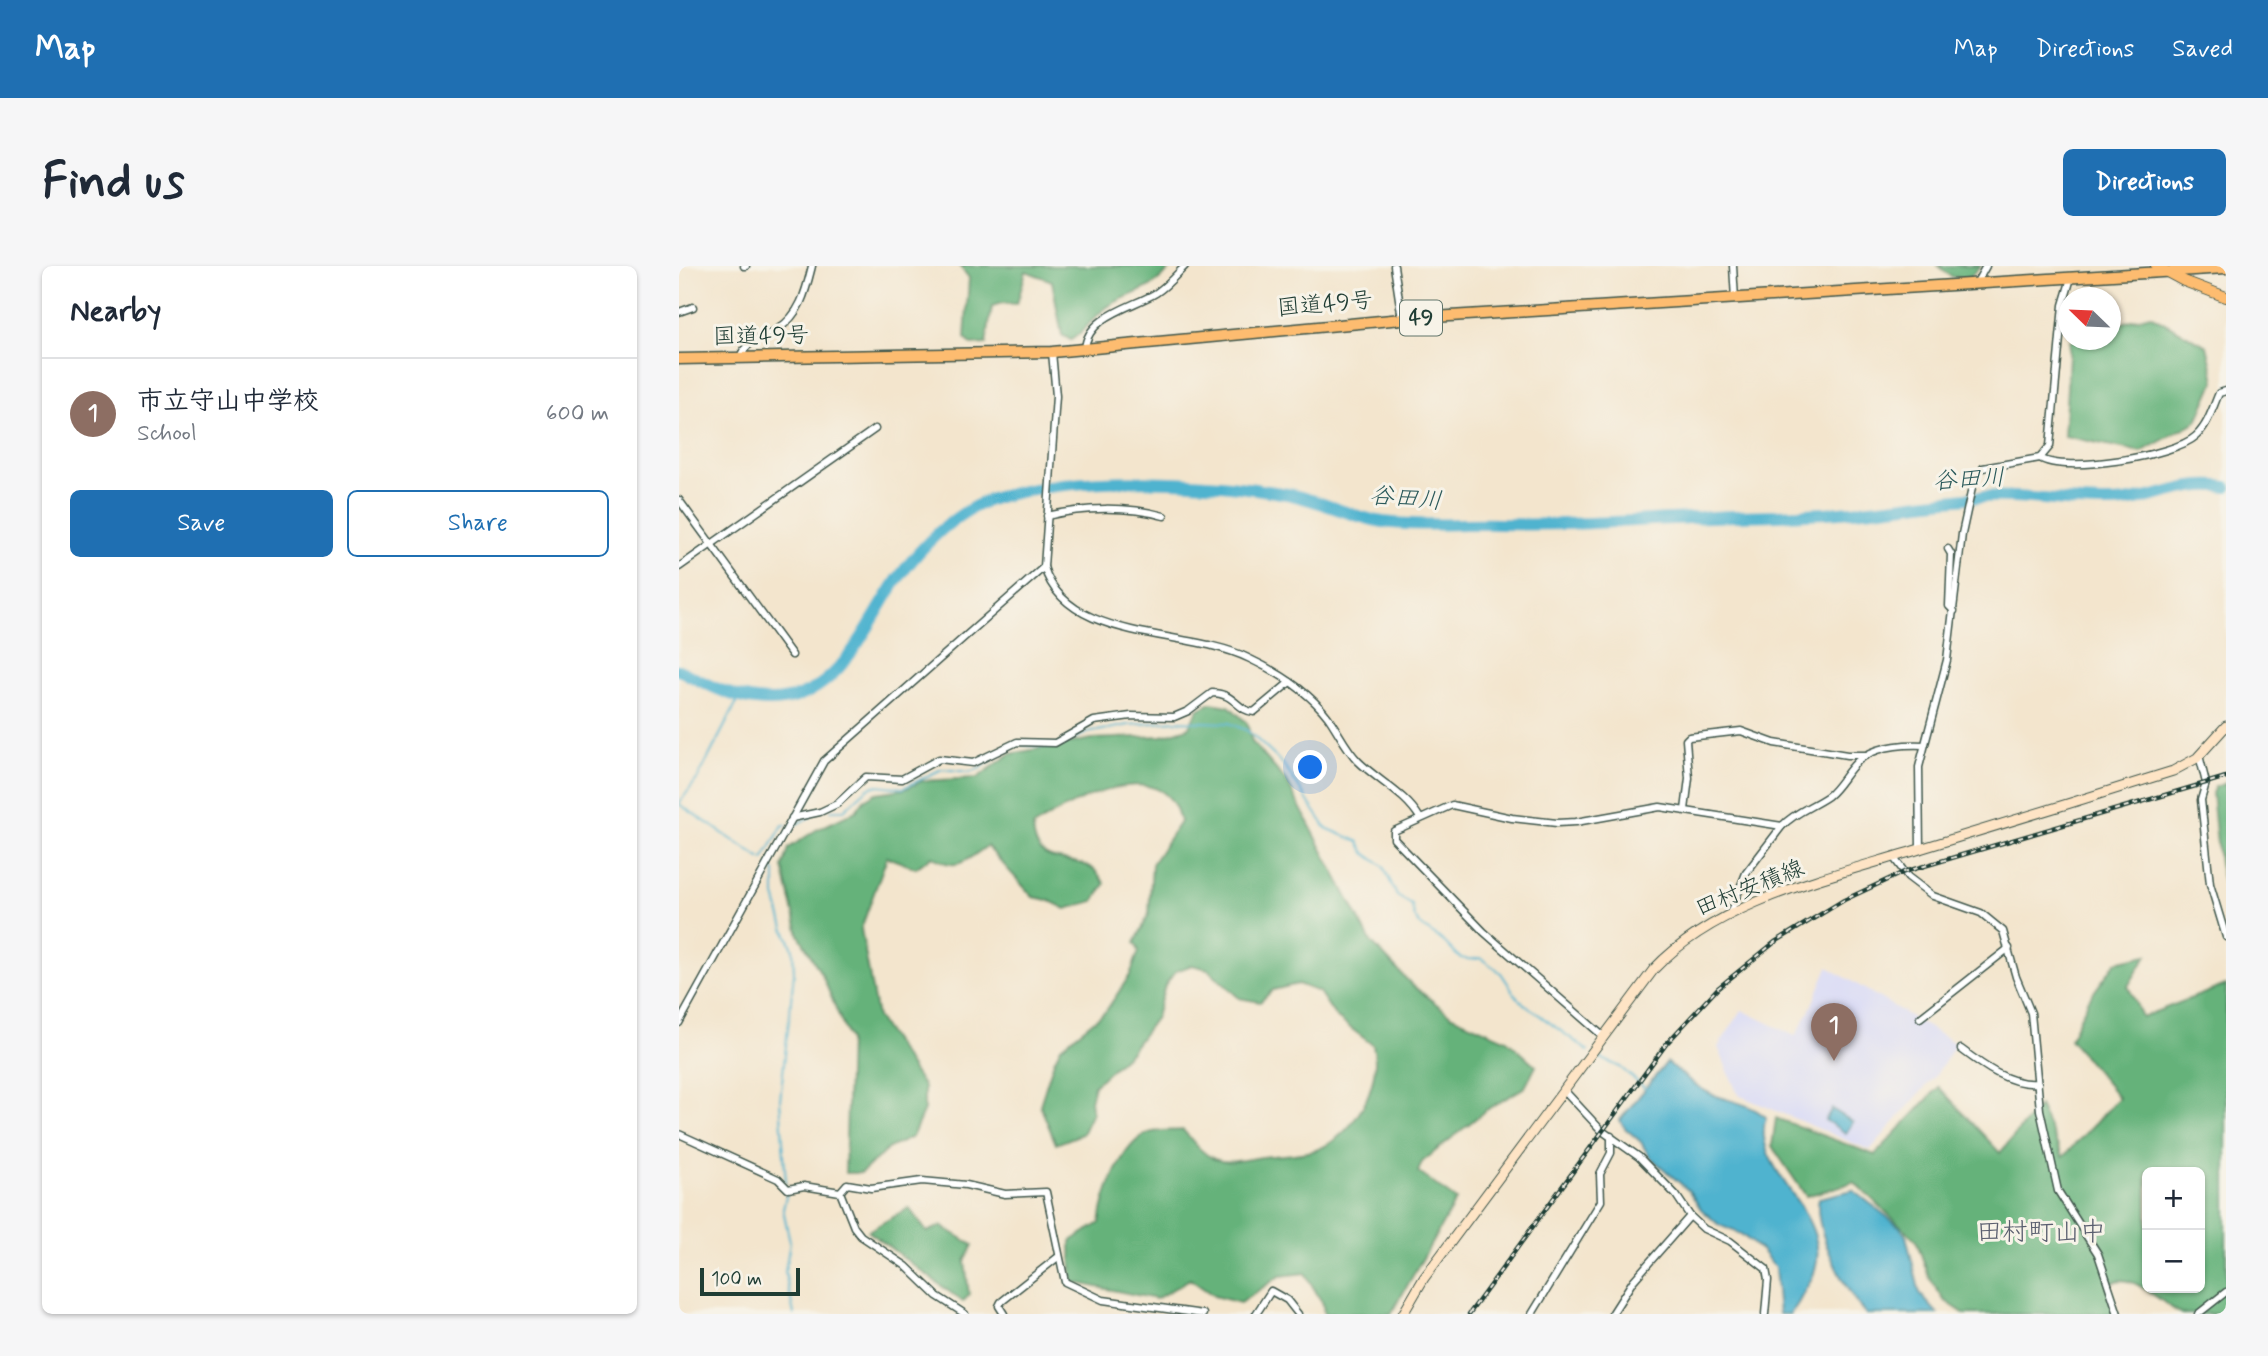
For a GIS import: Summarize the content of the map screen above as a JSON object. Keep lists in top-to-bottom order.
{
  "streets": {
    "highway": ["国道49号", "49"],
    "main road": ["田村安積線"]
  },
  "districts": ["田村町山中"],
  "water": ["谷田川"],
  "scale_bar": "100 m",
  "north": "top left",
  "page": {
    "header": "Map",
    "nav": ["Map", "Directions", "Saved"],
    "buttons": [
      "Directions",
      ["Save", "Share"]
    ],
    "title": "Find us",
    "heading": "Nearby",
    "list": [
      {
        "mark": "1",
        "name": "市立守山中学校",
        "note": "School",
        "value": "600 m"
      }
    ],
    "pins": "1",
    "map_buttons": ["+", "−"],
    "scale": "100 m"
  }
}
